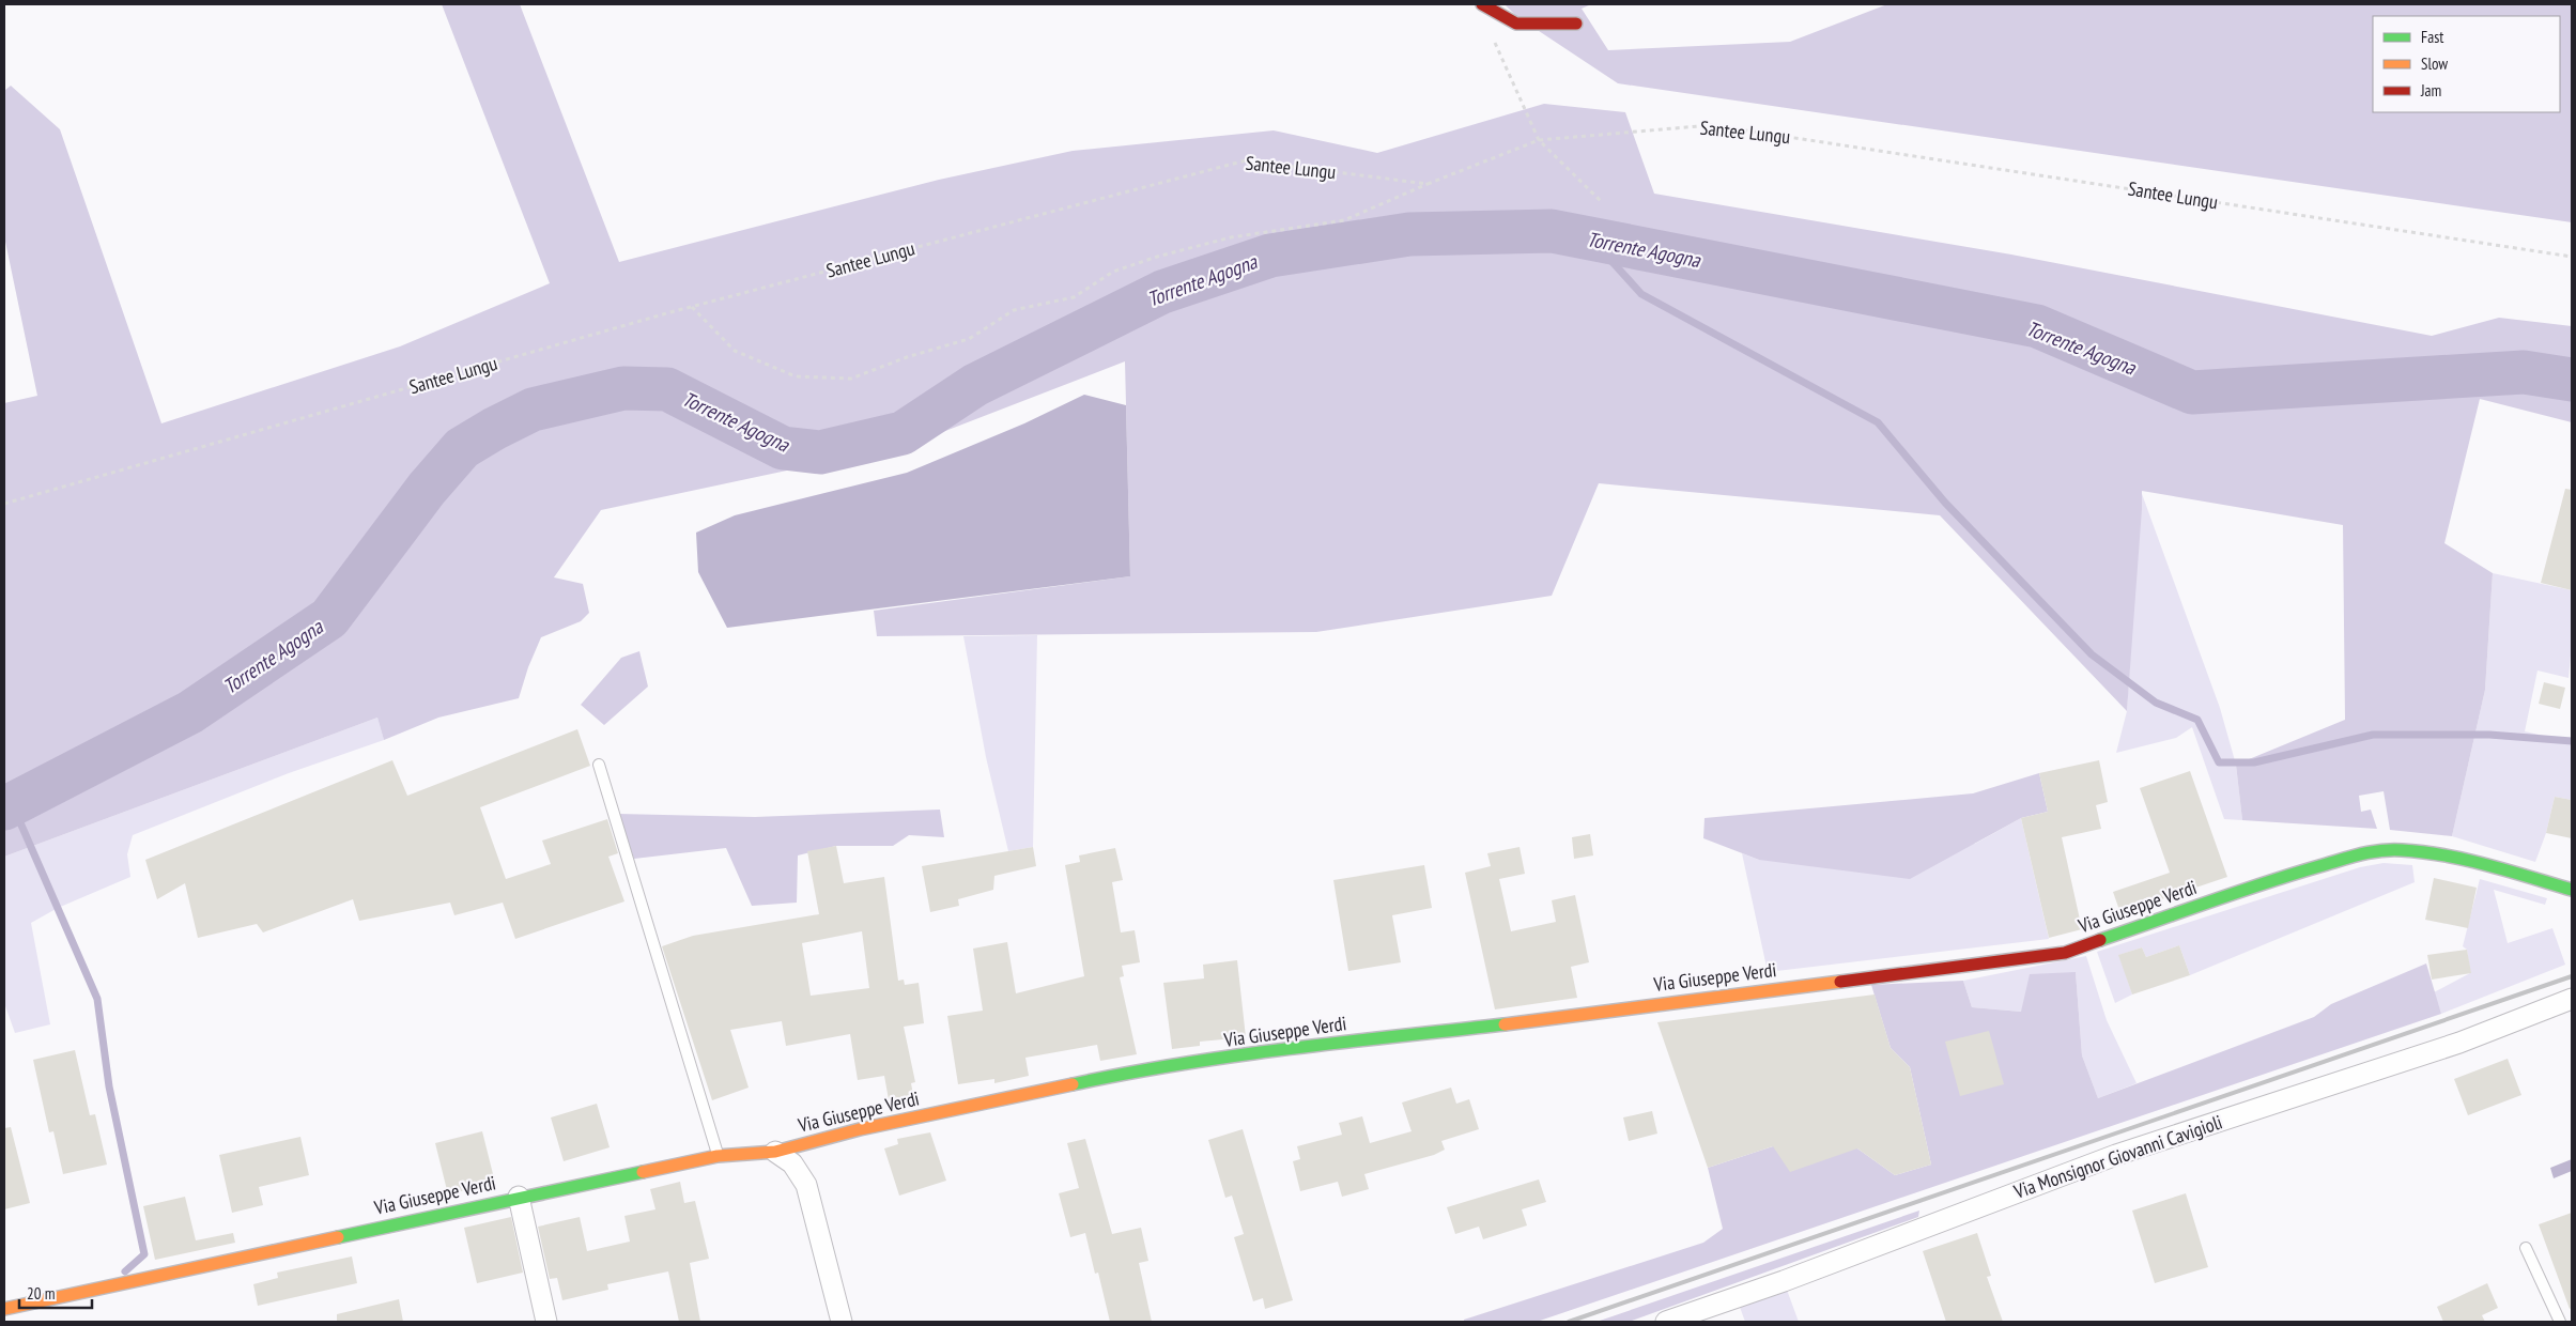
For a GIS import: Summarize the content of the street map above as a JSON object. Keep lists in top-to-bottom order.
{
  "streets": {
    "street": ["Via Giuseppe Verdi", "Via Monsignor Giovanni Cavigioli"],
    "path": ["Santee Lungu"]
  },
  "water": ["Torrente Agogna"],
  "legend": ["Fast", "Slow", "Jam"],
  "scale_bar": "20 m"
}
